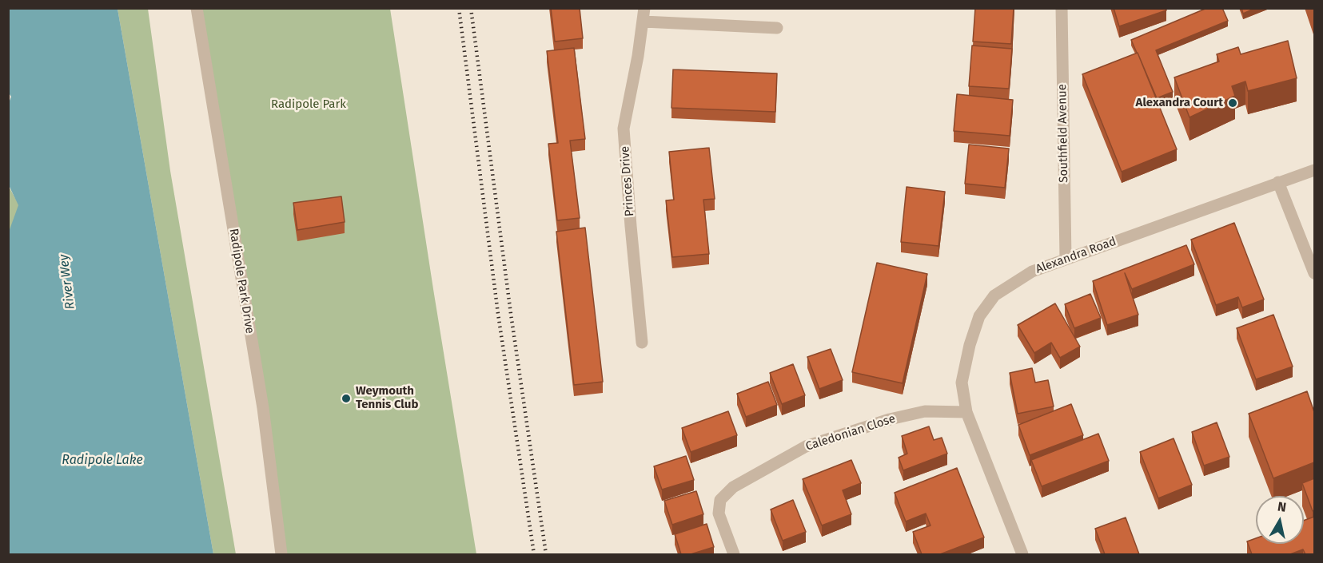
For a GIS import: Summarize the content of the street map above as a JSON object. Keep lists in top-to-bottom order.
{
  "streets": {
    "street": [
      "Southfield Avenue",
      "Princes Drive",
      "Alexandra Road",
      "Radipole Park Drive",
      "Caledonian Close"
    ]
  },
  "crossings": [
    ["Southfield Avenue", "Alexandra Road"],
    ["Alexandra Road", "Caledonian Close"]
  ],
  "water": ["River Wey", "Radipole Lake"],
  "parks": ["Radipole Park"],
  "places": ["Alexandra Court", "Weymouth Tennis Club"],
  "north": "top"
}
